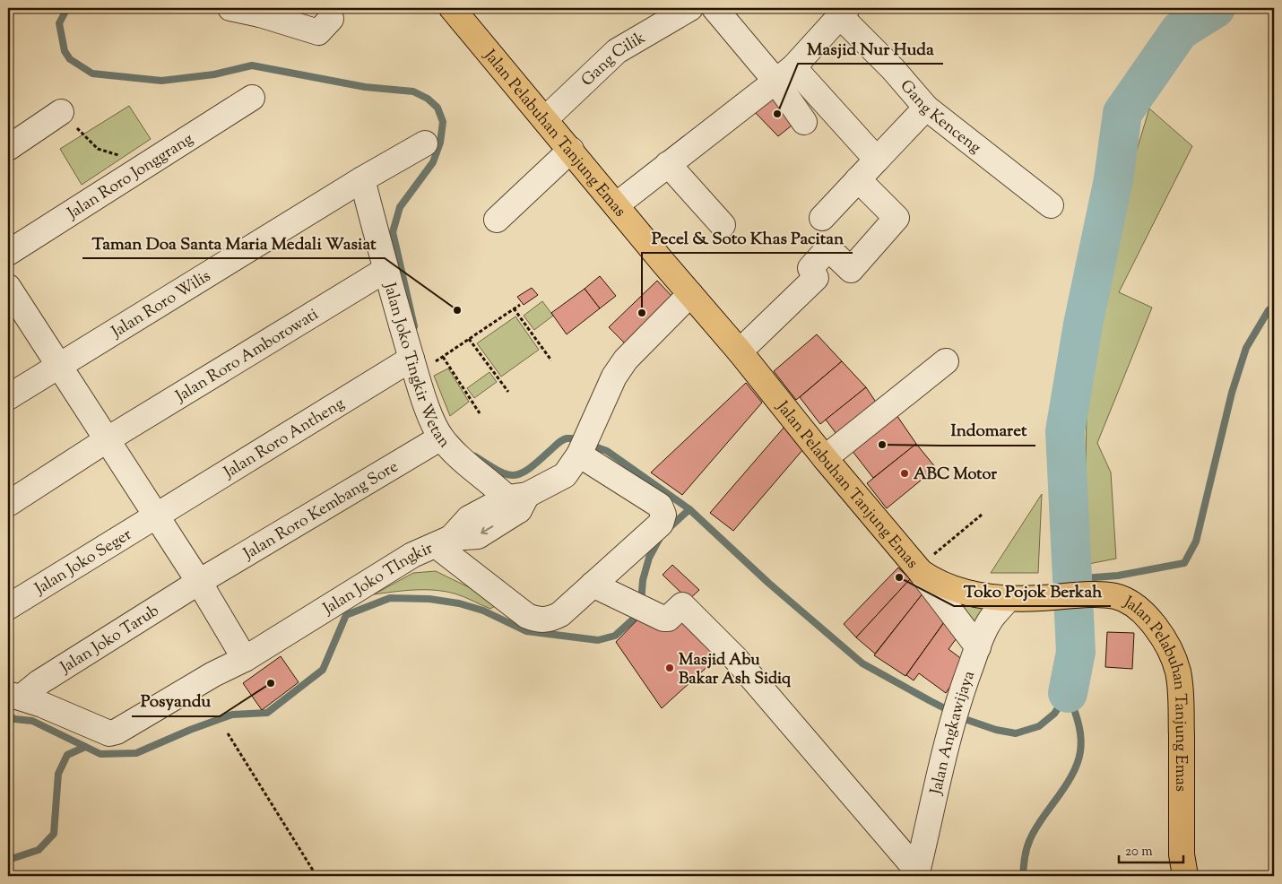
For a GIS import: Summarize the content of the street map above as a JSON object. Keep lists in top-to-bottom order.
{
  "streets": {
    "main road": ["Jalan Pelabuhan Tanjung Emas"],
    "street": [
      "Gang Cilik",
      "Gang Kenceng",
      "Jalan Roro Jonggrang",
      "Jalan Roro Wilis",
      "Jalan Roro Amborowati",
      "Jalan Joko Tingkir Wetan",
      "Jalan Roro Antheng",
      "Jalan Roro Kembang Sore",
      "Jalan Joko Seger",
      "Jalan Joko TIngkir",
      "Jalan Joko Tarub",
      "Jalan Angkawijaya"
    ]
  },
  "crossings": [
    ["Gang Cilik", "Jalan Pelabuhan Tanjung Emas"],
    ["Jalan Pelabuhan Tanjung Emas", "Jalan Joko TIngkir"],
    ["Jalan Pelabuhan Tanjung Emas", "Jalan Angkawijaya"],
    ["Jalan Roro Wilis", "Jalan Joko Tingkir Wetan"],
    ["Jalan Roro Amborowati", "Jalan Joko Tingkir Wetan"],
    ["Jalan Joko Tingkir Wetan", "Jalan Roro Antheng"],
    ["Jalan Joko Tingkir Wetan", "Jalan Roro Kembang Sore"],
    ["Jalan Joko Tingkir Wetan", "Jalan Joko TIngkir"],
    ["Jalan Roro Antheng", "Jalan Joko Seger"],
    ["Jalan Roro Kembang Sore", "Jalan Joko Tarub"]
  ],
  "places": [
    "Masjid Nur Huda",
    "Taman Doa Santa Maria Medali Wasiat",
    "Pecel & Soto Khas Pacitan",
    "Indomaret",
    "ABC Motor",
    "Toko Pojok Berkah",
    "Masjid Abu Bakar Ash Sidiq",
    "Posyandu"
  ],
  "scale_bar": "20 m"
}
